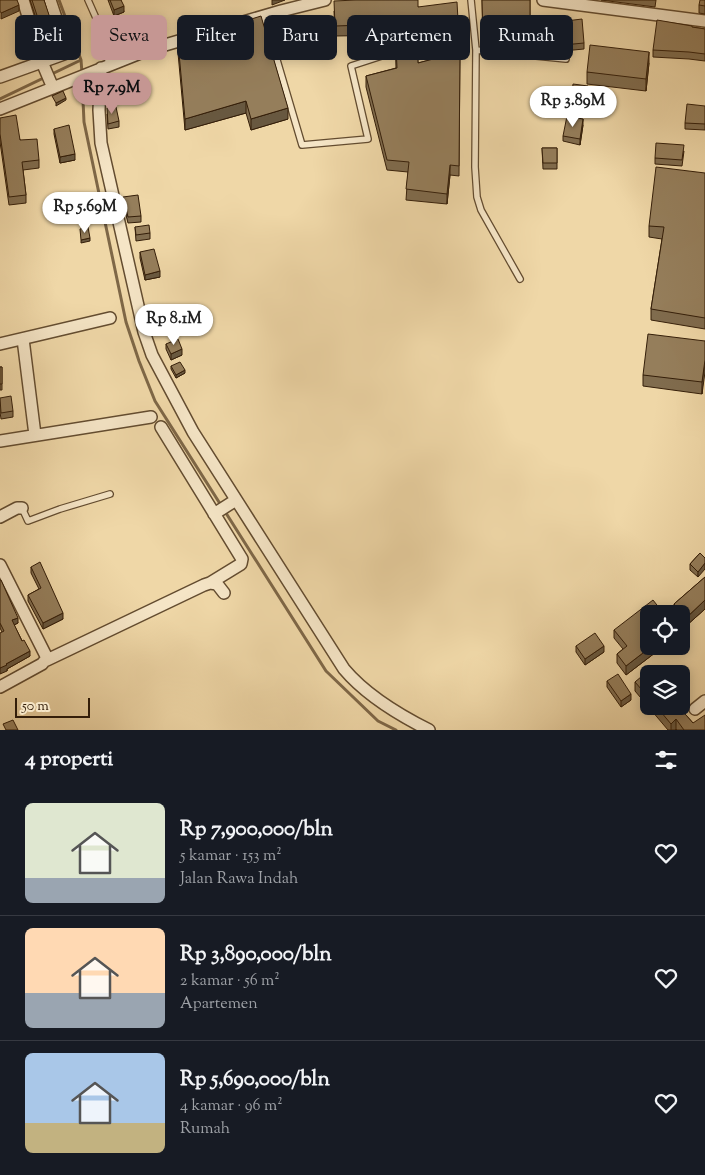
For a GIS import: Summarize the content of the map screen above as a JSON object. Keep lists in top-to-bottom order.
{
  "scale_bar": "50 m",
  "page": {
    "chip": [
      "Beli",
      "Sewa",
      "Filter",
      "Baru",
      "Apartemen",
      "Rumah"
    ],
    "price": [
      "Rp 7.9M",
      "Rp 3.89M",
      "Rp 5.69M",
      "Rp 8.1M"
    ],
    "scale": "50 m",
    "heading": "4 properti",
    "list": [
      {
        "name": "Rp 7,900,000/bln",
        "note": "5 kamar · 153 m² · Jalan Rawa Indah"
      },
      {
        "name": "Rp 3,890,000/bln",
        "note": "2 kamar · 56 m² · Apartemen"
      },
      {
        "name": "Rp 5,690,000/bln",
        "note": "4 kamar · 96 m² · Rumah"
      }
    ]
  }
}
